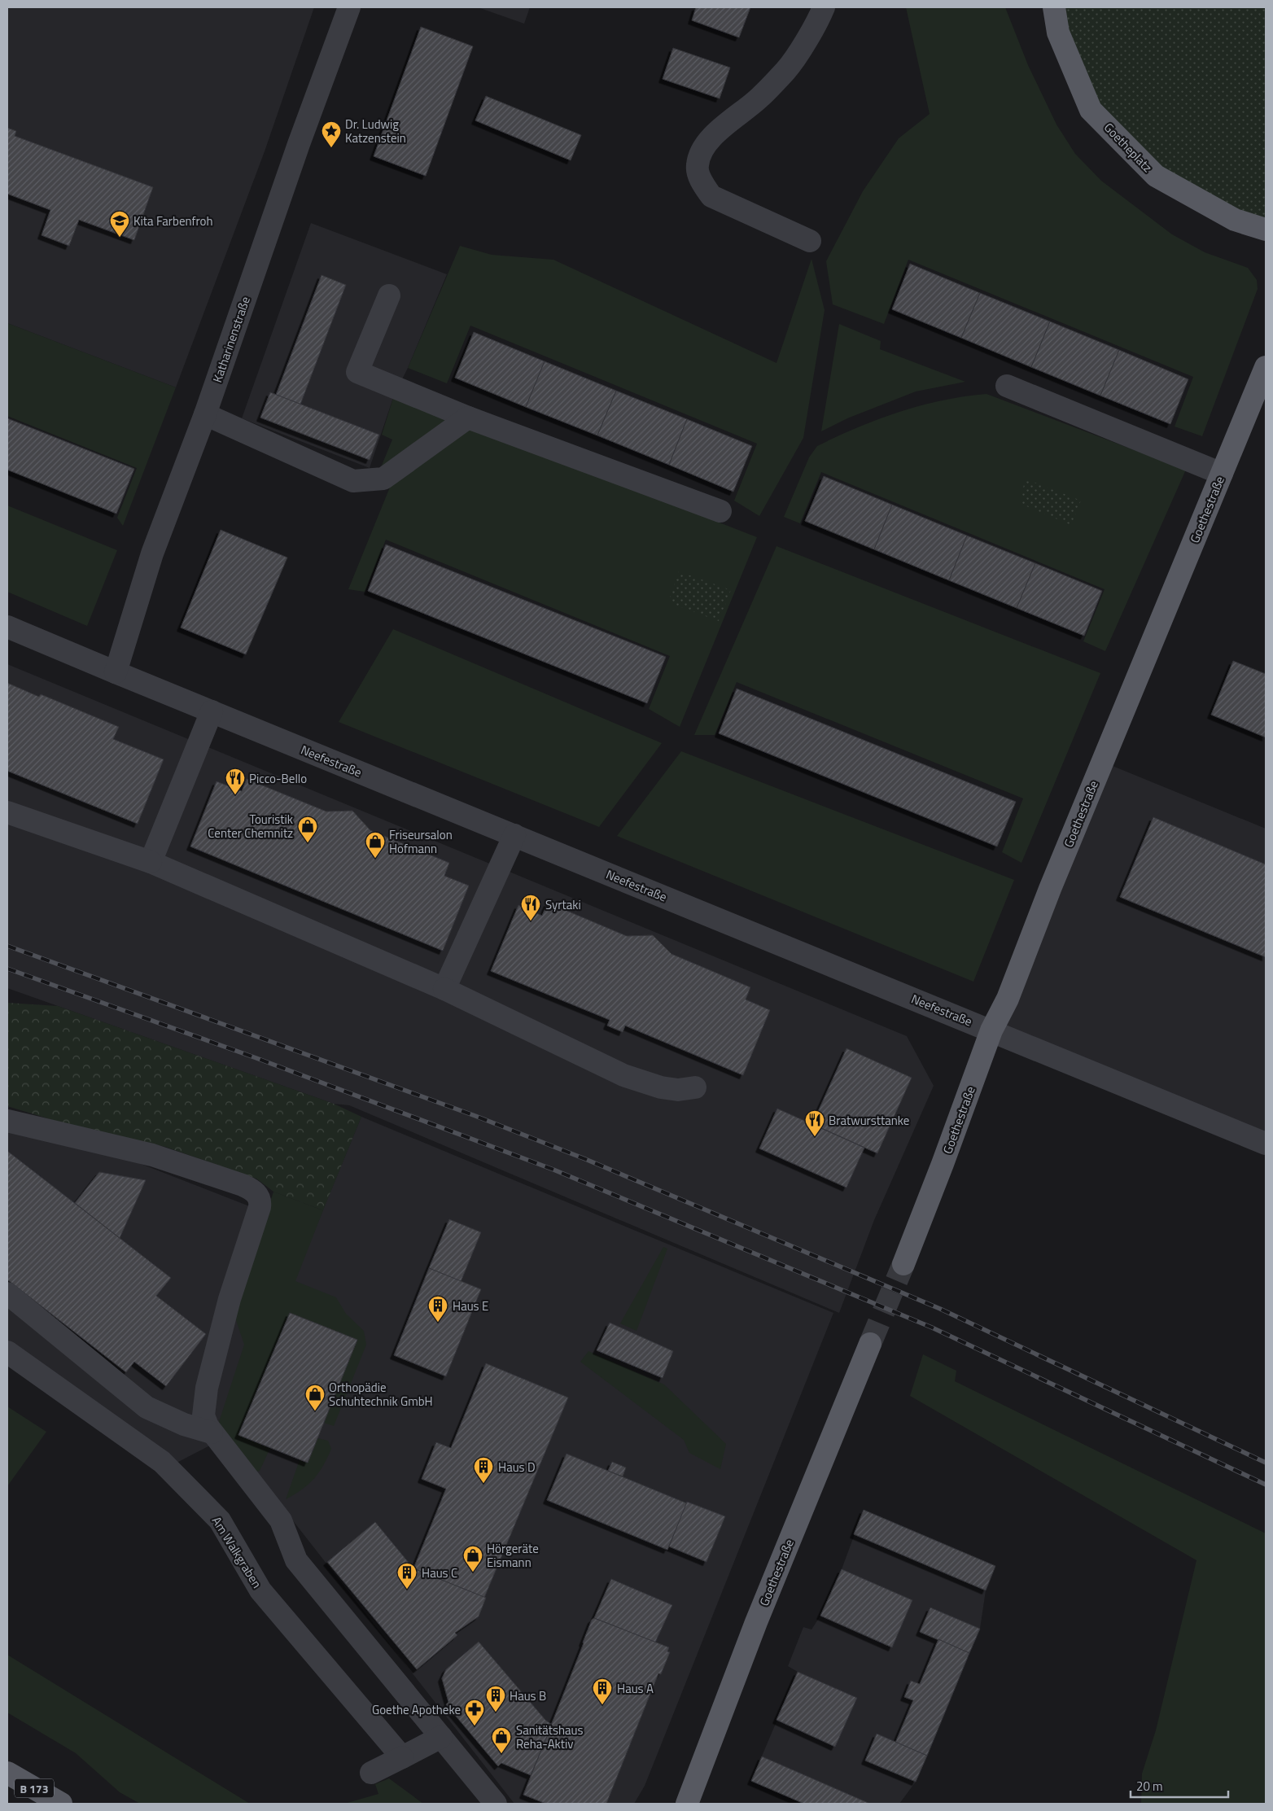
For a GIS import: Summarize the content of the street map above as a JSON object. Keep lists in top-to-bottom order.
{
  "streets": {
    "main road": ["Goetheplatz", "Goethestraße", "B 173"],
    "street": ["Katharinenstraße", "Neefestraße", "Am Walkgraben"]
  },
  "crossings": [
    ["Katharinenstraße", "Neefestraße"],
    ["Goethestraße", "Neefestraße"]
  ],
  "places": {
    "place": ["Dr. Ludwig Katzenstein"],
    "school or university": ["Kita Farbenfroh"],
    "restaurant": ["Picco-Bello", "Syrtaki", "Bratwursttanke"],
    "shop": [
      "Touristik Center Chemnitz",
      "Friseursalon Hofmann",
      "Orthopädie Schuhtechnik GmbH",
      "Hörgeräte Eismann",
      "Sanitätshaus Reha-Aktiv"
    ],
    "building": [
      "Haus E",
      "Haus D",
      "Haus C",
      "Haus A",
      "Haus B"
    ],
    "pharmacy": ["Goethe Apotheke"]
  },
  "scale_bar": "20 m"
}
